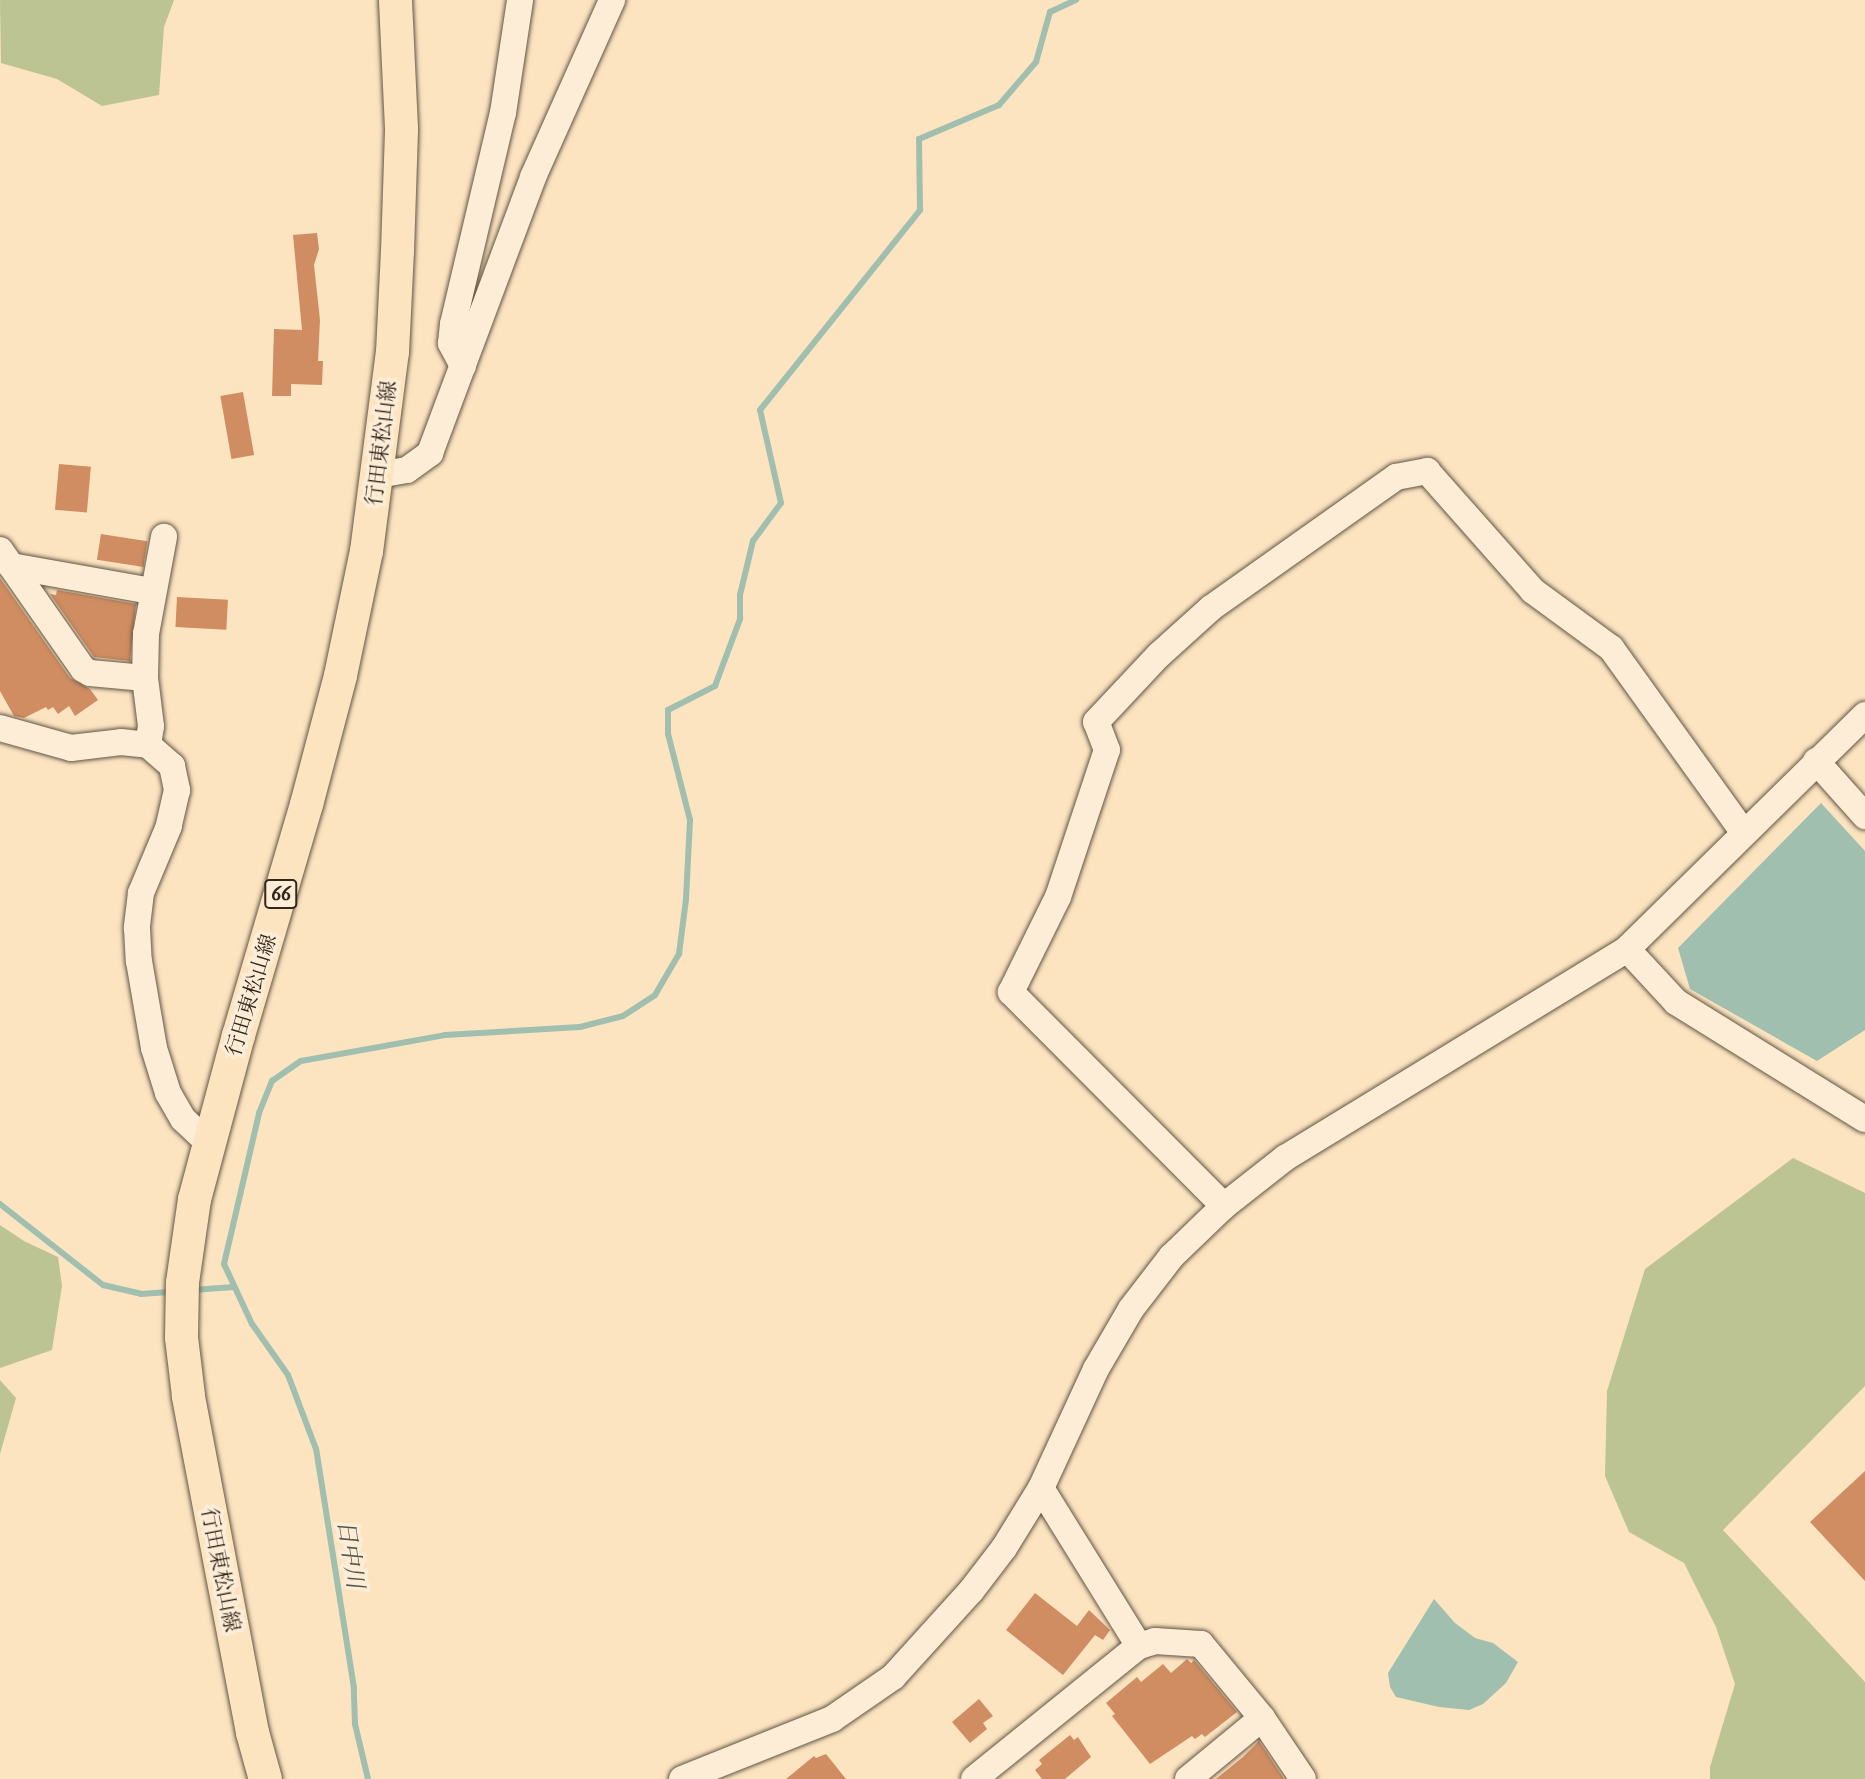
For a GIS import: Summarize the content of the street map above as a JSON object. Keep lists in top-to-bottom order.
{
  "streets": {
    "main road": ["行田東松山線", "66"]
  },
  "water": ["日中川"]
}
